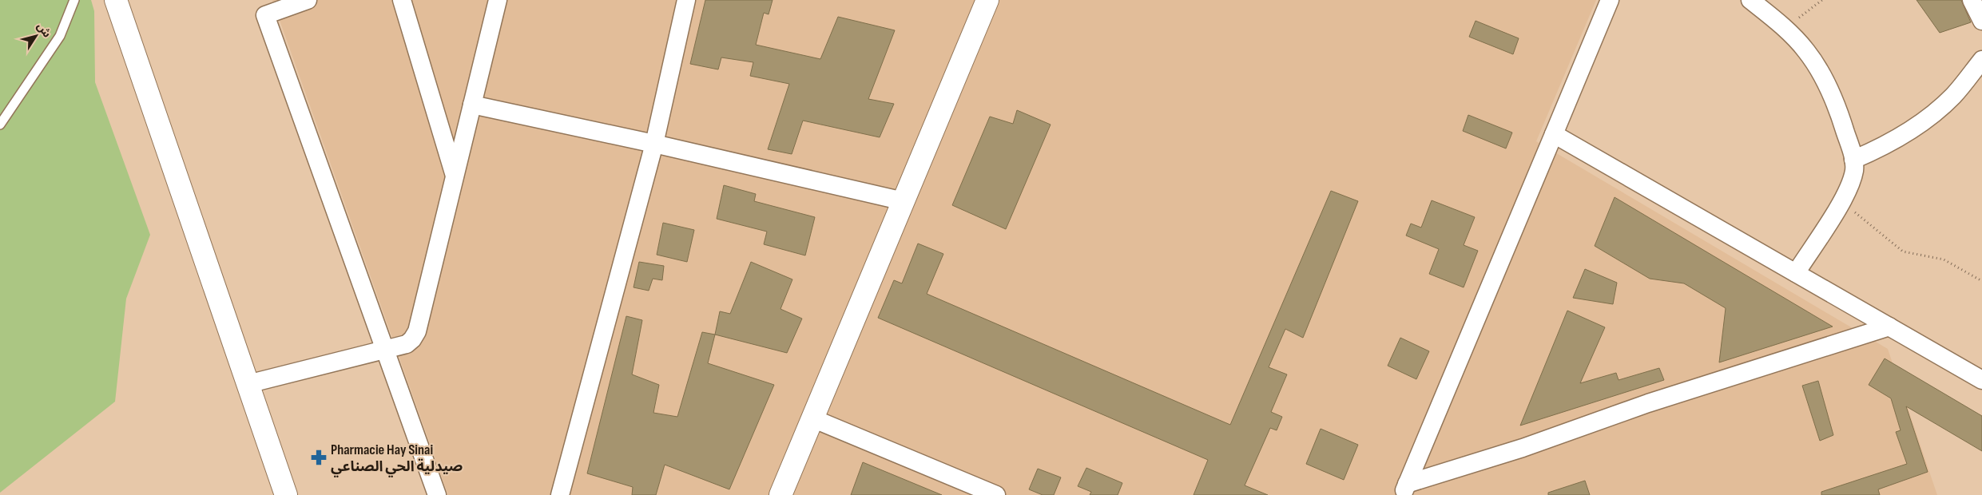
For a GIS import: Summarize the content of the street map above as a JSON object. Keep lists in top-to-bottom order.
{
  "places": {
    "pharmacy": ["Pharmacie Hay Sinai صيدلية الحي الصناعي"]
  },
  "north": "top right"
}
